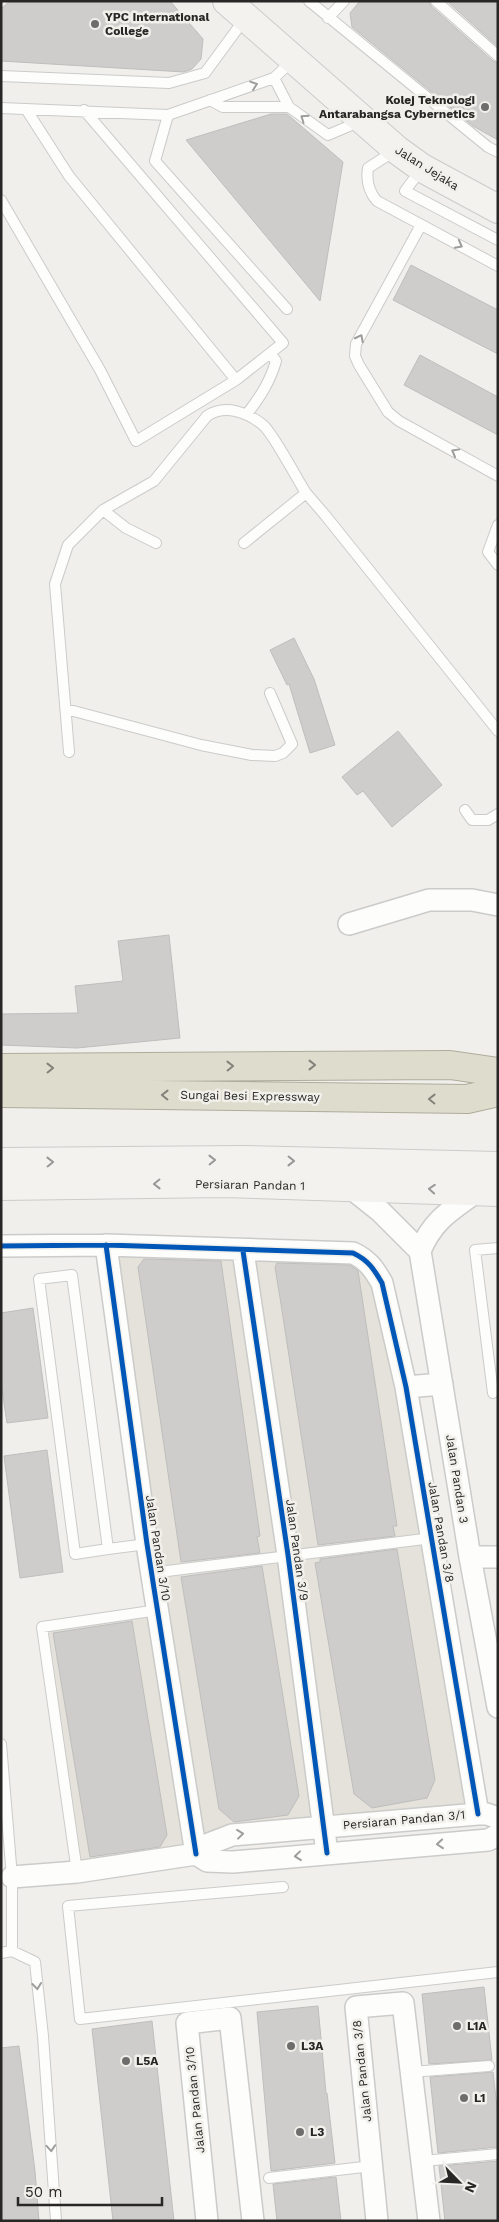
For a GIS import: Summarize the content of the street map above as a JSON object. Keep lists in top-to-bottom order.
{
  "streets": {
    "highway": ["Sungai Besi Expressway"],
    "street": [
      "Jalan Jejaka",
      "Persiaran Pandan 1",
      "Jalan Pandan 3",
      "Jalan Pandan 3/8",
      "Jalan Pandan 3/10",
      "Jalan Pandan 3/9",
      "Persiaran Pandan 3/1"
    ]
  },
  "crossings": [
    ["Jalan Pandan 3/8", "Jalan Pandan 3/9"],
    ["Jalan Pandan 3/8", "Persiaran Pandan 3/1"],
    ["Jalan Pandan 3/10", "Persiaran Pandan 3/1"],
    ["Jalan Pandan 3/9", "Persiaran Pandan 3/1"]
  ],
  "places": [
    "YPC International College",
    "Kolej Teknologi Antarabangsa Cybernetics",
    "L1A",
    "L3A",
    "L5A",
    "L1",
    "L3"
  ],
  "scale_bar": "50 m",
  "north": "bottom right"
}
